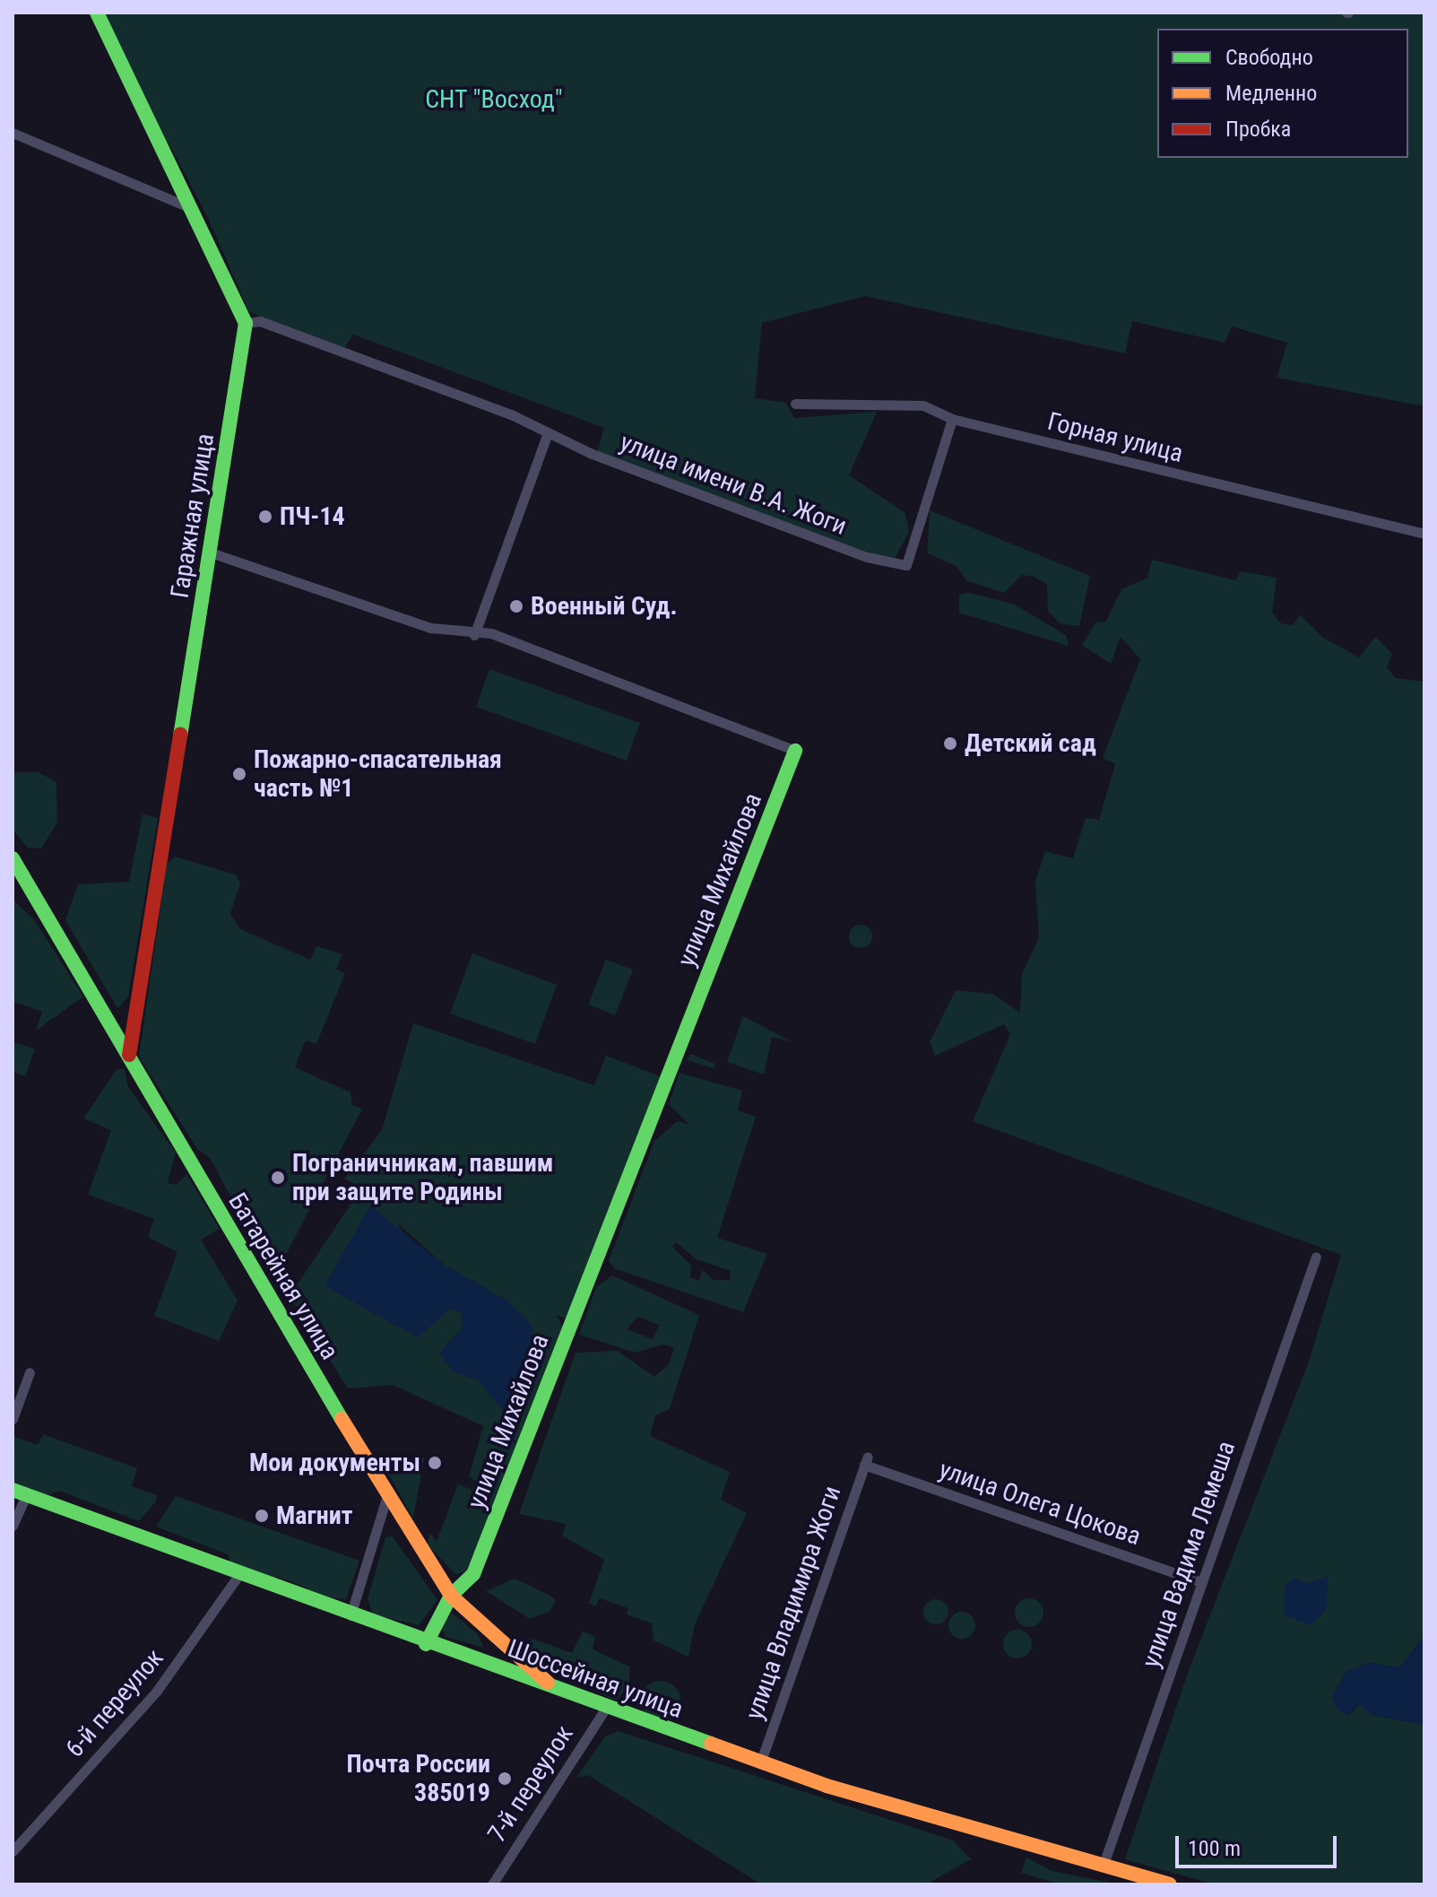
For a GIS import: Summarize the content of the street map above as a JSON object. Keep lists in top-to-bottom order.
{
  "streets": {
    "main road": [
      "Гаражная улица",
      "улица Михайлова",
      "Батарейная улица",
      "Шоссейная улица"
    ],
    "street": [
      "Горная улица",
      "улица имени В.А. Жоги",
      "улица Олега Цокова",
      "улица Вадима Лемеша",
      "улица Владимира Жоги",
      "6-й переулок",
      "7-й переулок"
    ]
  },
  "crossings": [
    ["Горная улица", "улица имени В.А. Жоги"],
    ["улица имени В.А. Жоги", "Гаражная улица"],
    ["Гаражная улица", "улица Михайлова"],
    ["Гаражная улица", "Батарейная улица"],
    ["улица Михайлова", "Батарейная улица"],
    ["улица Михайлова", "Шоссейная улица"],
    ["Батарейная улица", "Шоссейная улица"],
    ["улица Олега Цокова", "улица Вадима Лемеша"],
    ["улица Олега Цокова", "улица Владимира Жоги"],
    ["улица Вадима Лемеша", "Шоссейная улица"],
    ["улица Владимира Жоги", "Шоссейная улица"],
    ["Шоссейная улица", "6-й переулок"],
    ["Шоссейная улица", "7-й переулок"]
  ],
  "parks": ["СНТ \"Восход\""],
  "places": [
    "ПЧ-14",
    "Военный Суд.",
    "Детский сад",
    "Пожарно-спасательная часть №1",
    "Пограничникам, павшим при защите Родины",
    "Мои документы",
    "Магнит",
    "Почта России 385019"
  ],
  "legend": ["Свободно", "Медленно", "Пробка"],
  "scale_bar": "100 m"
}
